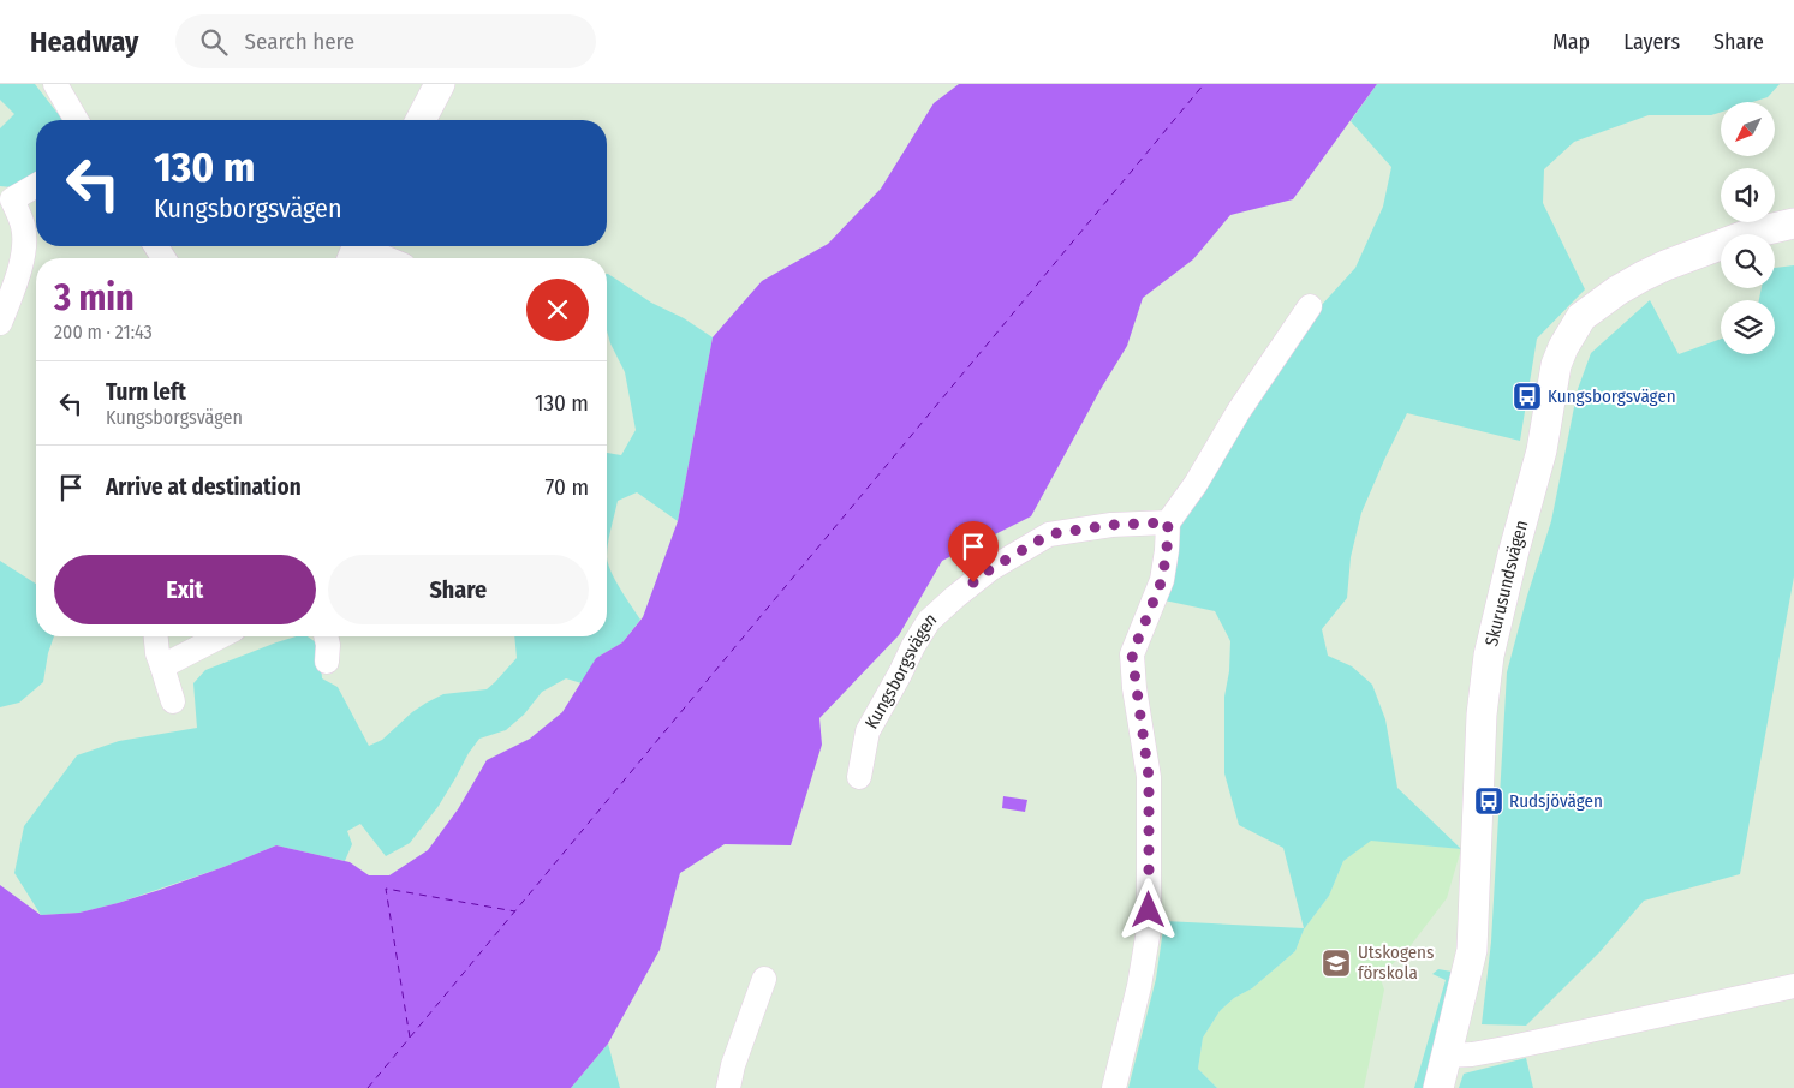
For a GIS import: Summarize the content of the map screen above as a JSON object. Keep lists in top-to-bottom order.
{
  "streets": {
    "street": ["Skurusundsvägen", "Kungsborgsvägen"]
  },
  "places": {
    "bus stop": ["Kungsborgsvägen", "Rudsjövägen"],
    "school or university": ["Utskogens förskola"]
  },
  "north": "bottom left",
  "page": {
    "header": "Headway",
    "search": "Search here",
    "nav": ["Map", "Layers", "Share"],
    "turn": ["130 m", "Kungsborgsvägen"],
    "heading": ["3 min", "200 m · 21:43"],
    "list": [
      {
        "name": "Turn left",
        "note": "Kungsborgsvägen",
        "value": "130 m"
      },
      {
        "name": "Arrive at destination",
        "value": "70 m"
      }
    ],
    "buttons": ["Exit", "Share"]
  }
}
